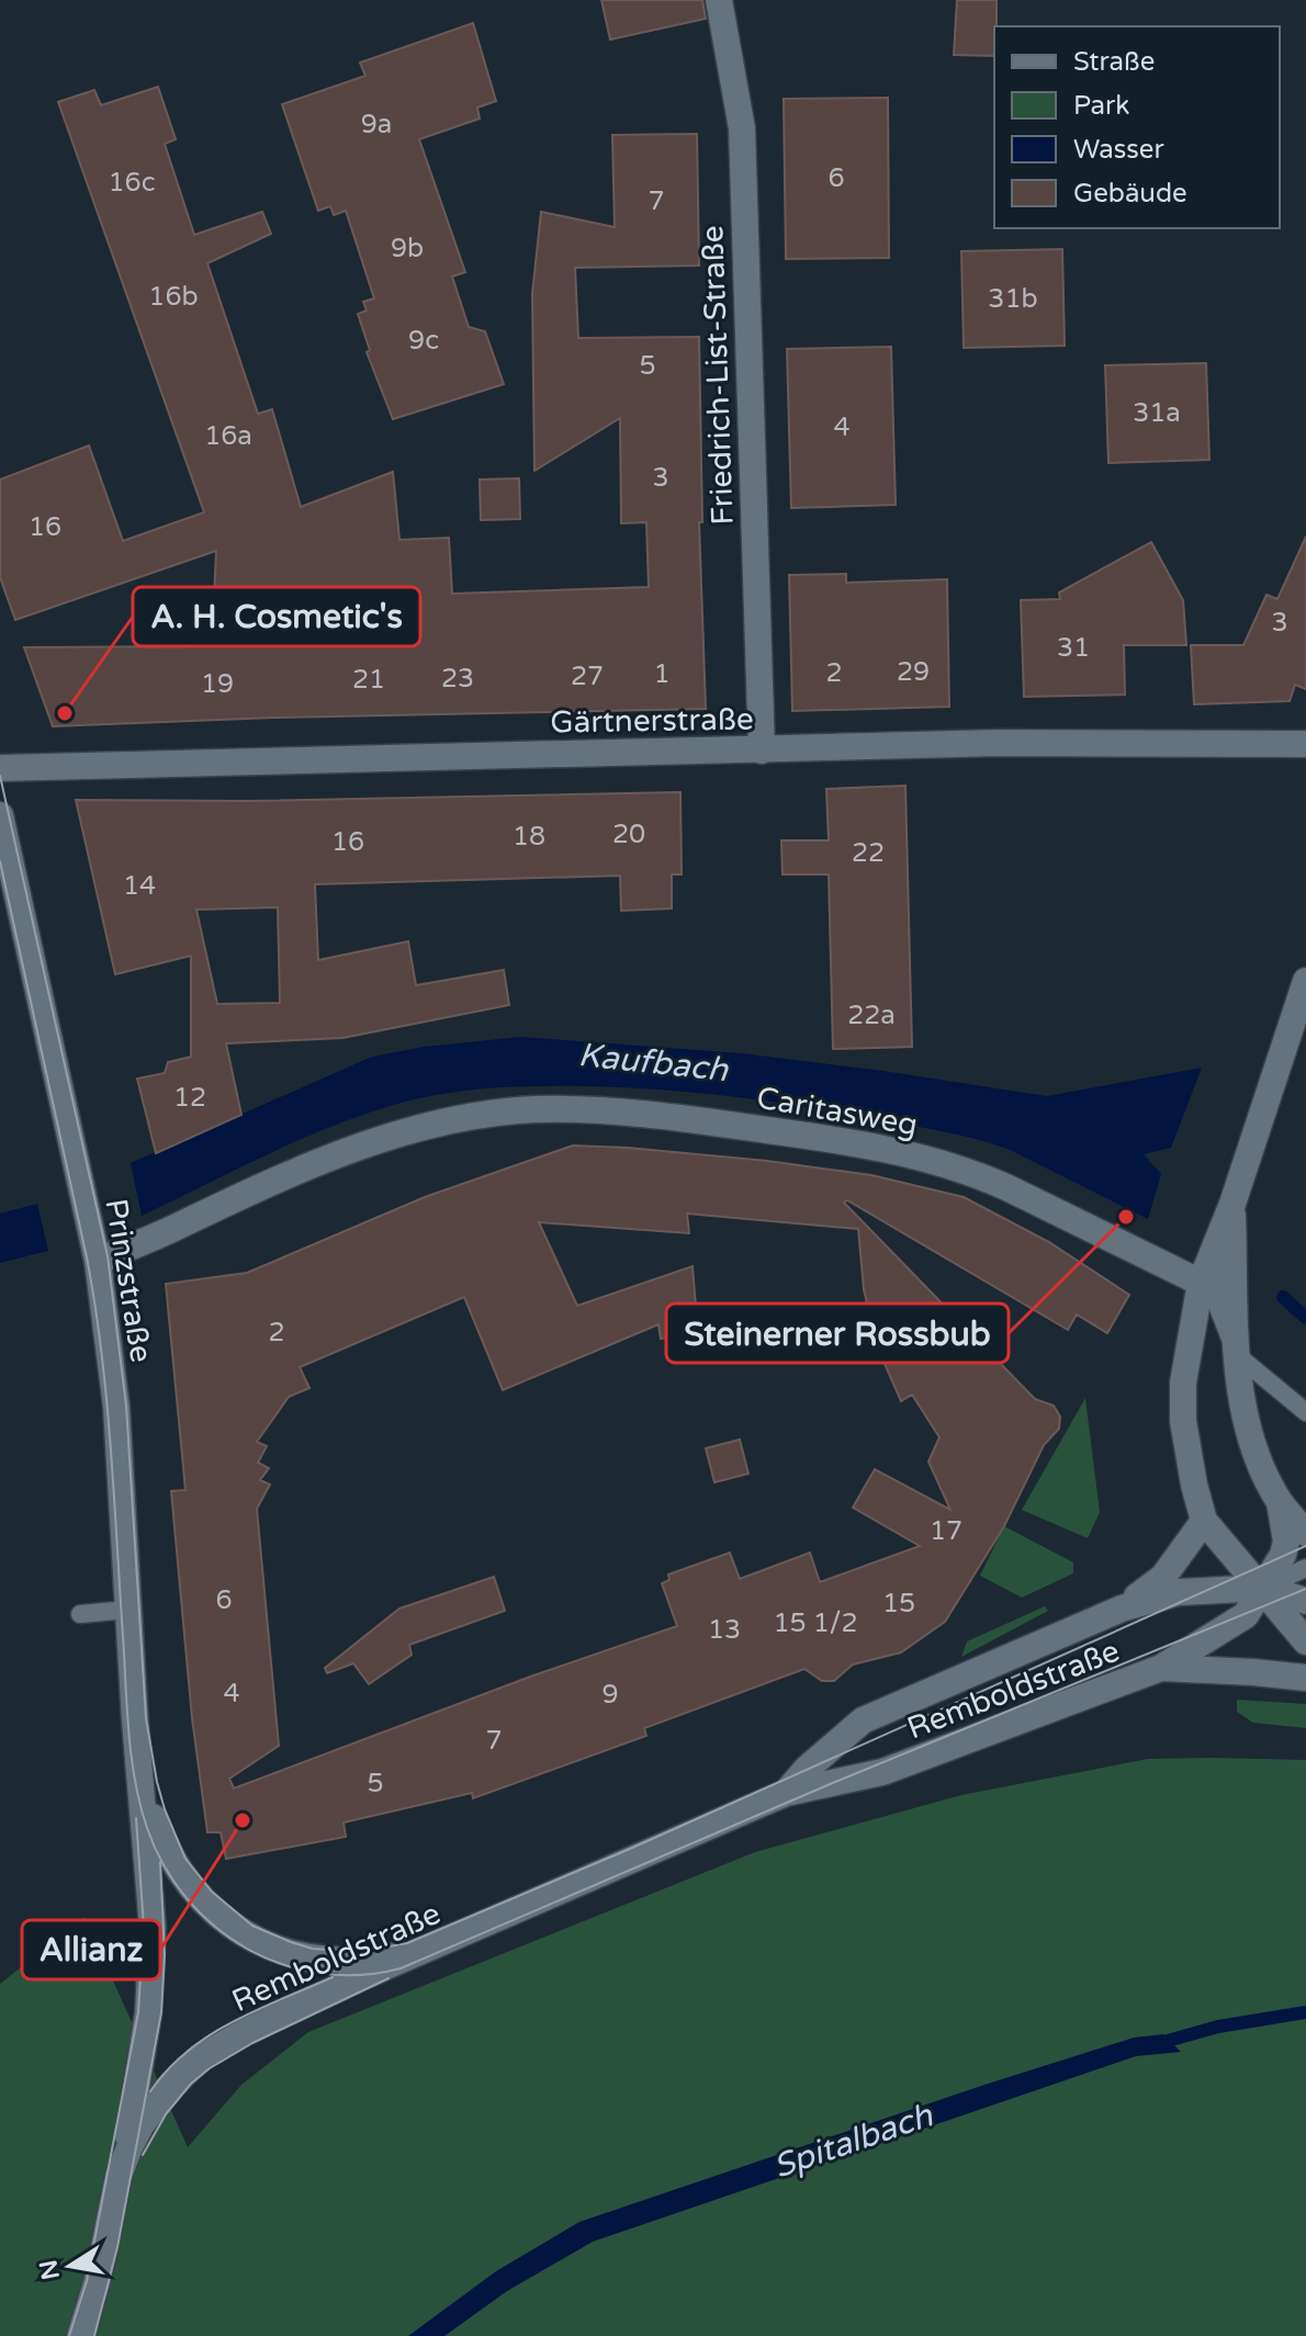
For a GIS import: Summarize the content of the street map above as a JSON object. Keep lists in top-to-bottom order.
{
  "streets": {
    "street": [
      "Friedrich-List-Straße",
      "Gärtnerstraße",
      "Caritasweg",
      "Prinzstraße",
      "Remboldstraße"
    ]
  },
  "crossings": [
    ["Friedrich-List-Straße", "Gärtnerstraße"],
    ["Caritasweg", "Prinzstraße"],
    ["Prinzstraße", "Remboldstraße"]
  ],
  "water": ["Kaufbach", "Spitalbach"],
  "places": ["A. H. Cosmetic's", "Steinerner Rossbub", "Allianz"],
  "house_numbers": [
    "9a",
    "6",
    "16c",
    "7",
    "9b",
    "16b",
    "31b",
    "9c",
    "5",
    "31a",
    "4",
    "16a",
    "3",
    "16",
    "3",
    "31",
    "29",
    "2",
    "1",
    "27",
    "23",
    "21",
    "19",
    "20",
    "18",
    "16",
    "22",
    "14",
    "22a",
    "12",
    "2",
    "17",
    "6",
    "15",
    "15 1/2",
    "13",
    "4",
    "9",
    "7",
    "5"
  ],
  "legend": [
    "Straße",
    "Park",
    "Wasser",
    "Gebäude"
  ],
  "north": "left"
}
